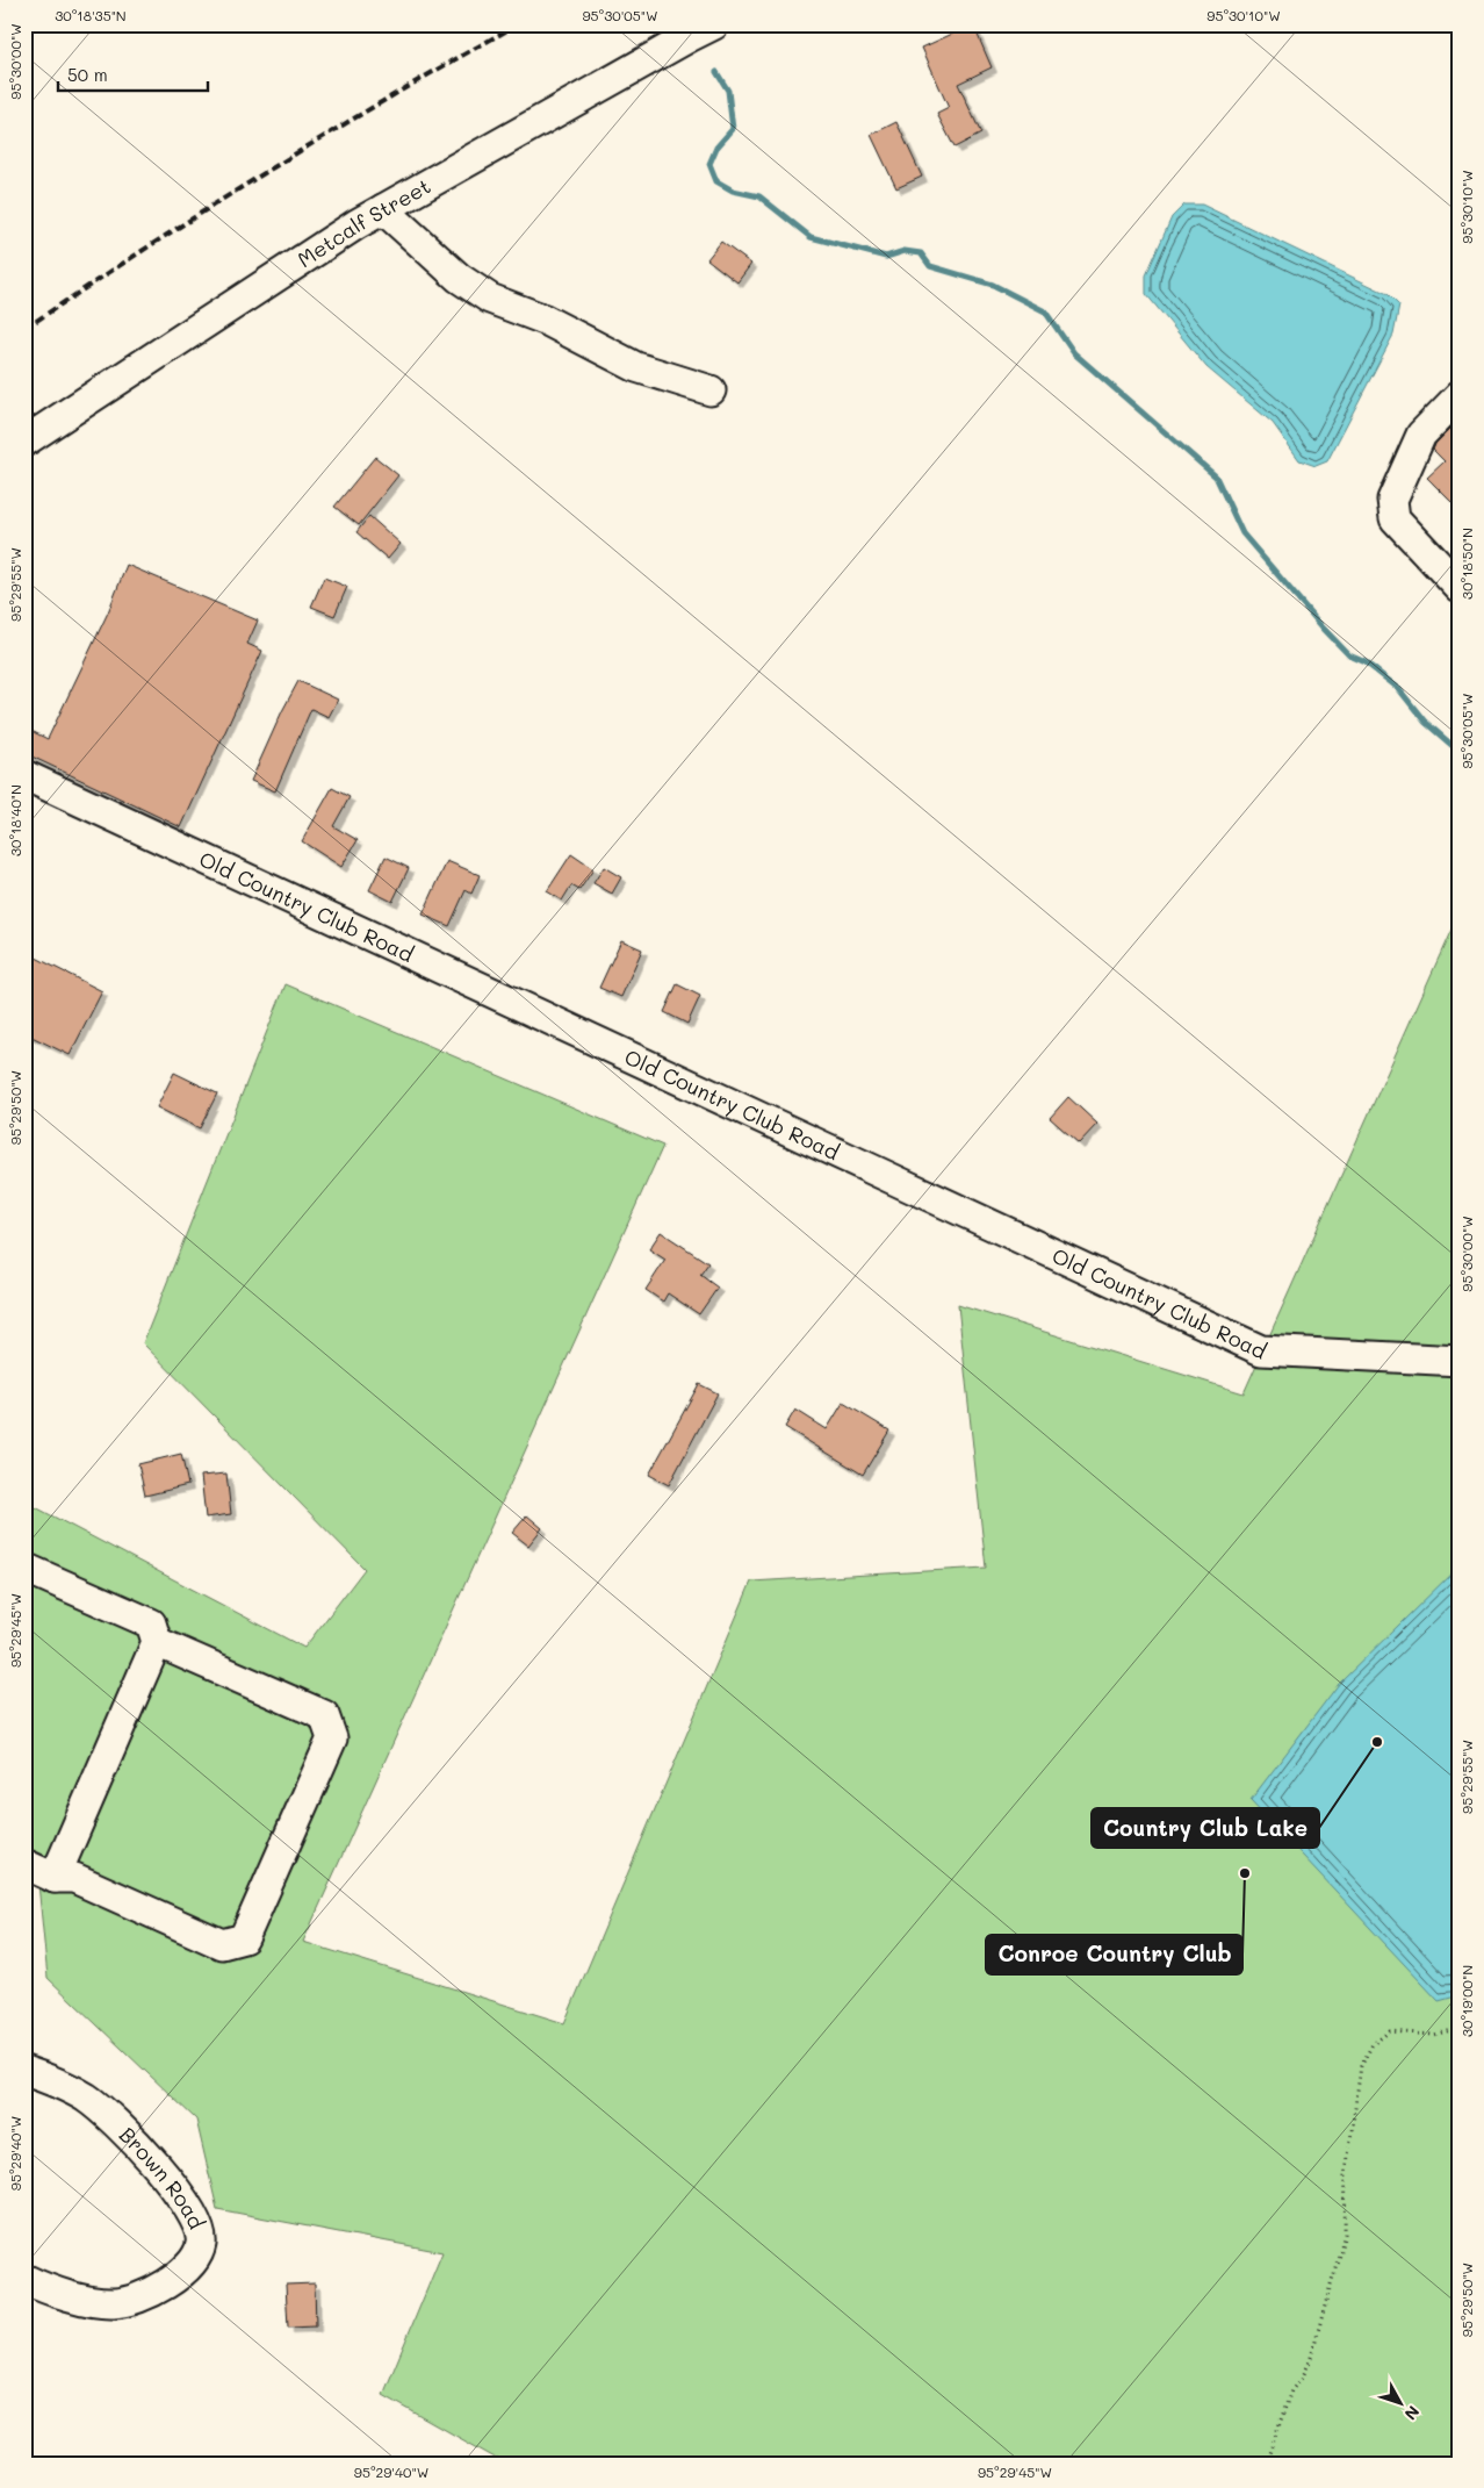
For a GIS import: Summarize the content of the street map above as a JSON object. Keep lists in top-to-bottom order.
{
  "streets": {
    "street": ["Metcalf Street", "Old Country Club Road", "Brown Road"]
  },
  "places": ["Country Club Lake", "Conroe Country Club"],
  "scale_bar": "50 m",
  "north": "bottom right",
  "coordinates": [
    "30°18'35\"N",
    "95°30'05\"W",
    "95°30'10\"W",
    "95°30'00\"W",
    "30°18'50\"N",
    "95°29'55\"W",
    "30°18'40\"N",
    "95°29'50\"W",
    "95°29'45\"W",
    "30°19'00\"N",
    "95°29'40\"W"
  ]
}
